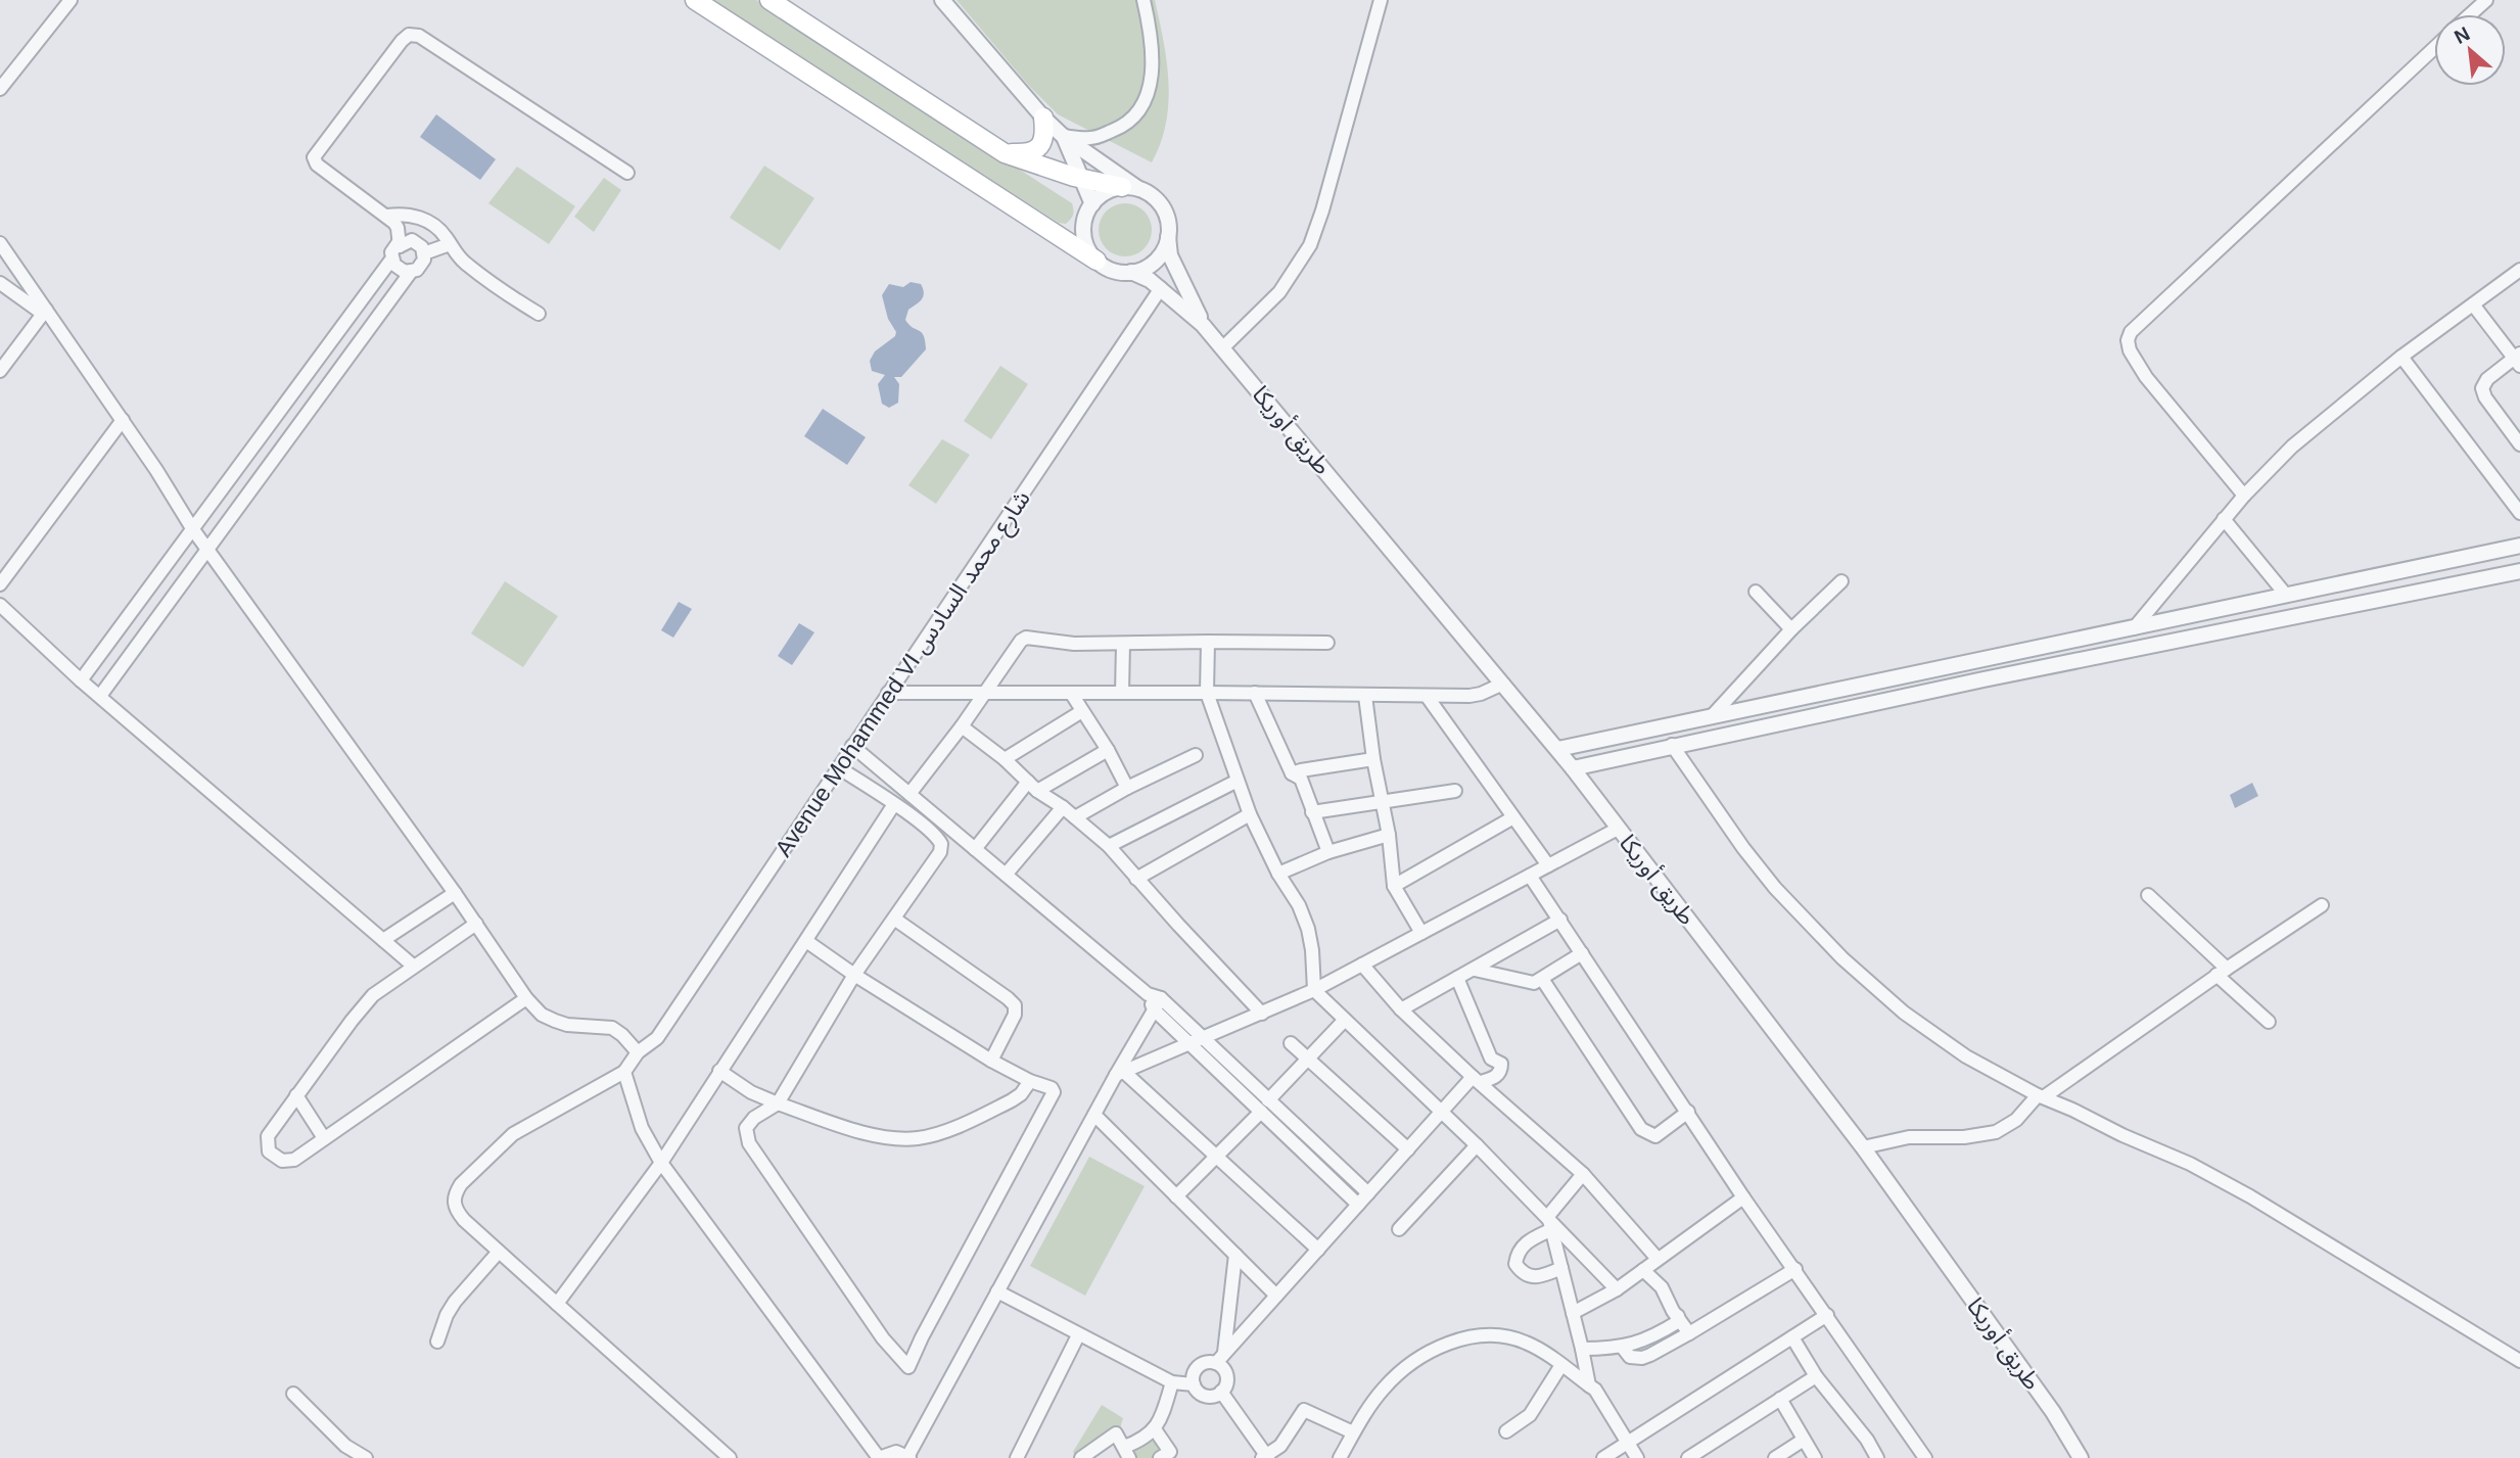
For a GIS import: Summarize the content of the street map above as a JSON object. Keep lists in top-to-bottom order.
{
  "streets": {
    "street": ["طريق أوريكا", "Avenue Mohammed VI شارع محمد السادس"]
  },
  "crossings": [
    ["طريق أوريكا", "Avenue Mohammed VI شارع محمد السادس"]
  ],
  "north": "top left"
}
